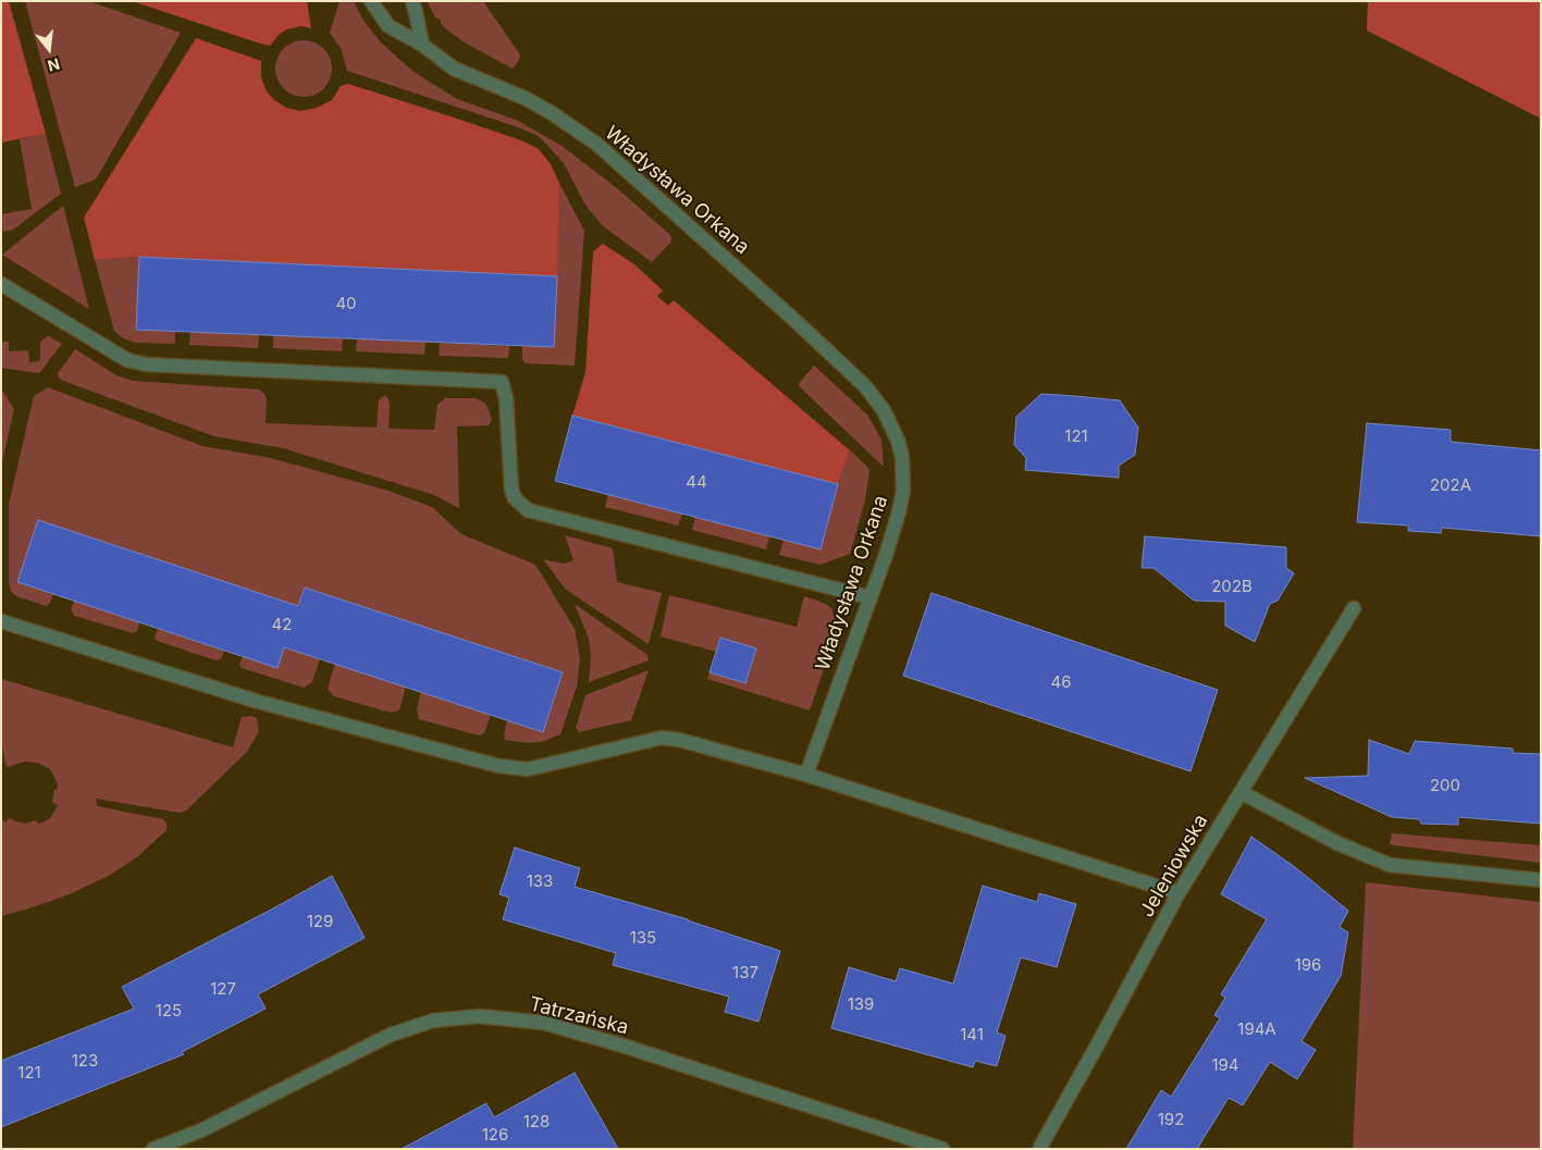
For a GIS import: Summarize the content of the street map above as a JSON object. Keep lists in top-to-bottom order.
{
  "streets": {
    "street": ["Władysława Orkana", "Jeleniowska", "Tatrzańska"]
  },
  "house_numbers": [
    "40",
    "121",
    "44",
    "202A",
    "202B",
    "42",
    "46",
    "200",
    "133",
    "129",
    "135",
    "196",
    "137",
    "127",
    "139",
    "125",
    "194A",
    "141",
    "123",
    "194",
    "121",
    "192",
    "128",
    "126"
  ],
  "north": "bottom"
}
